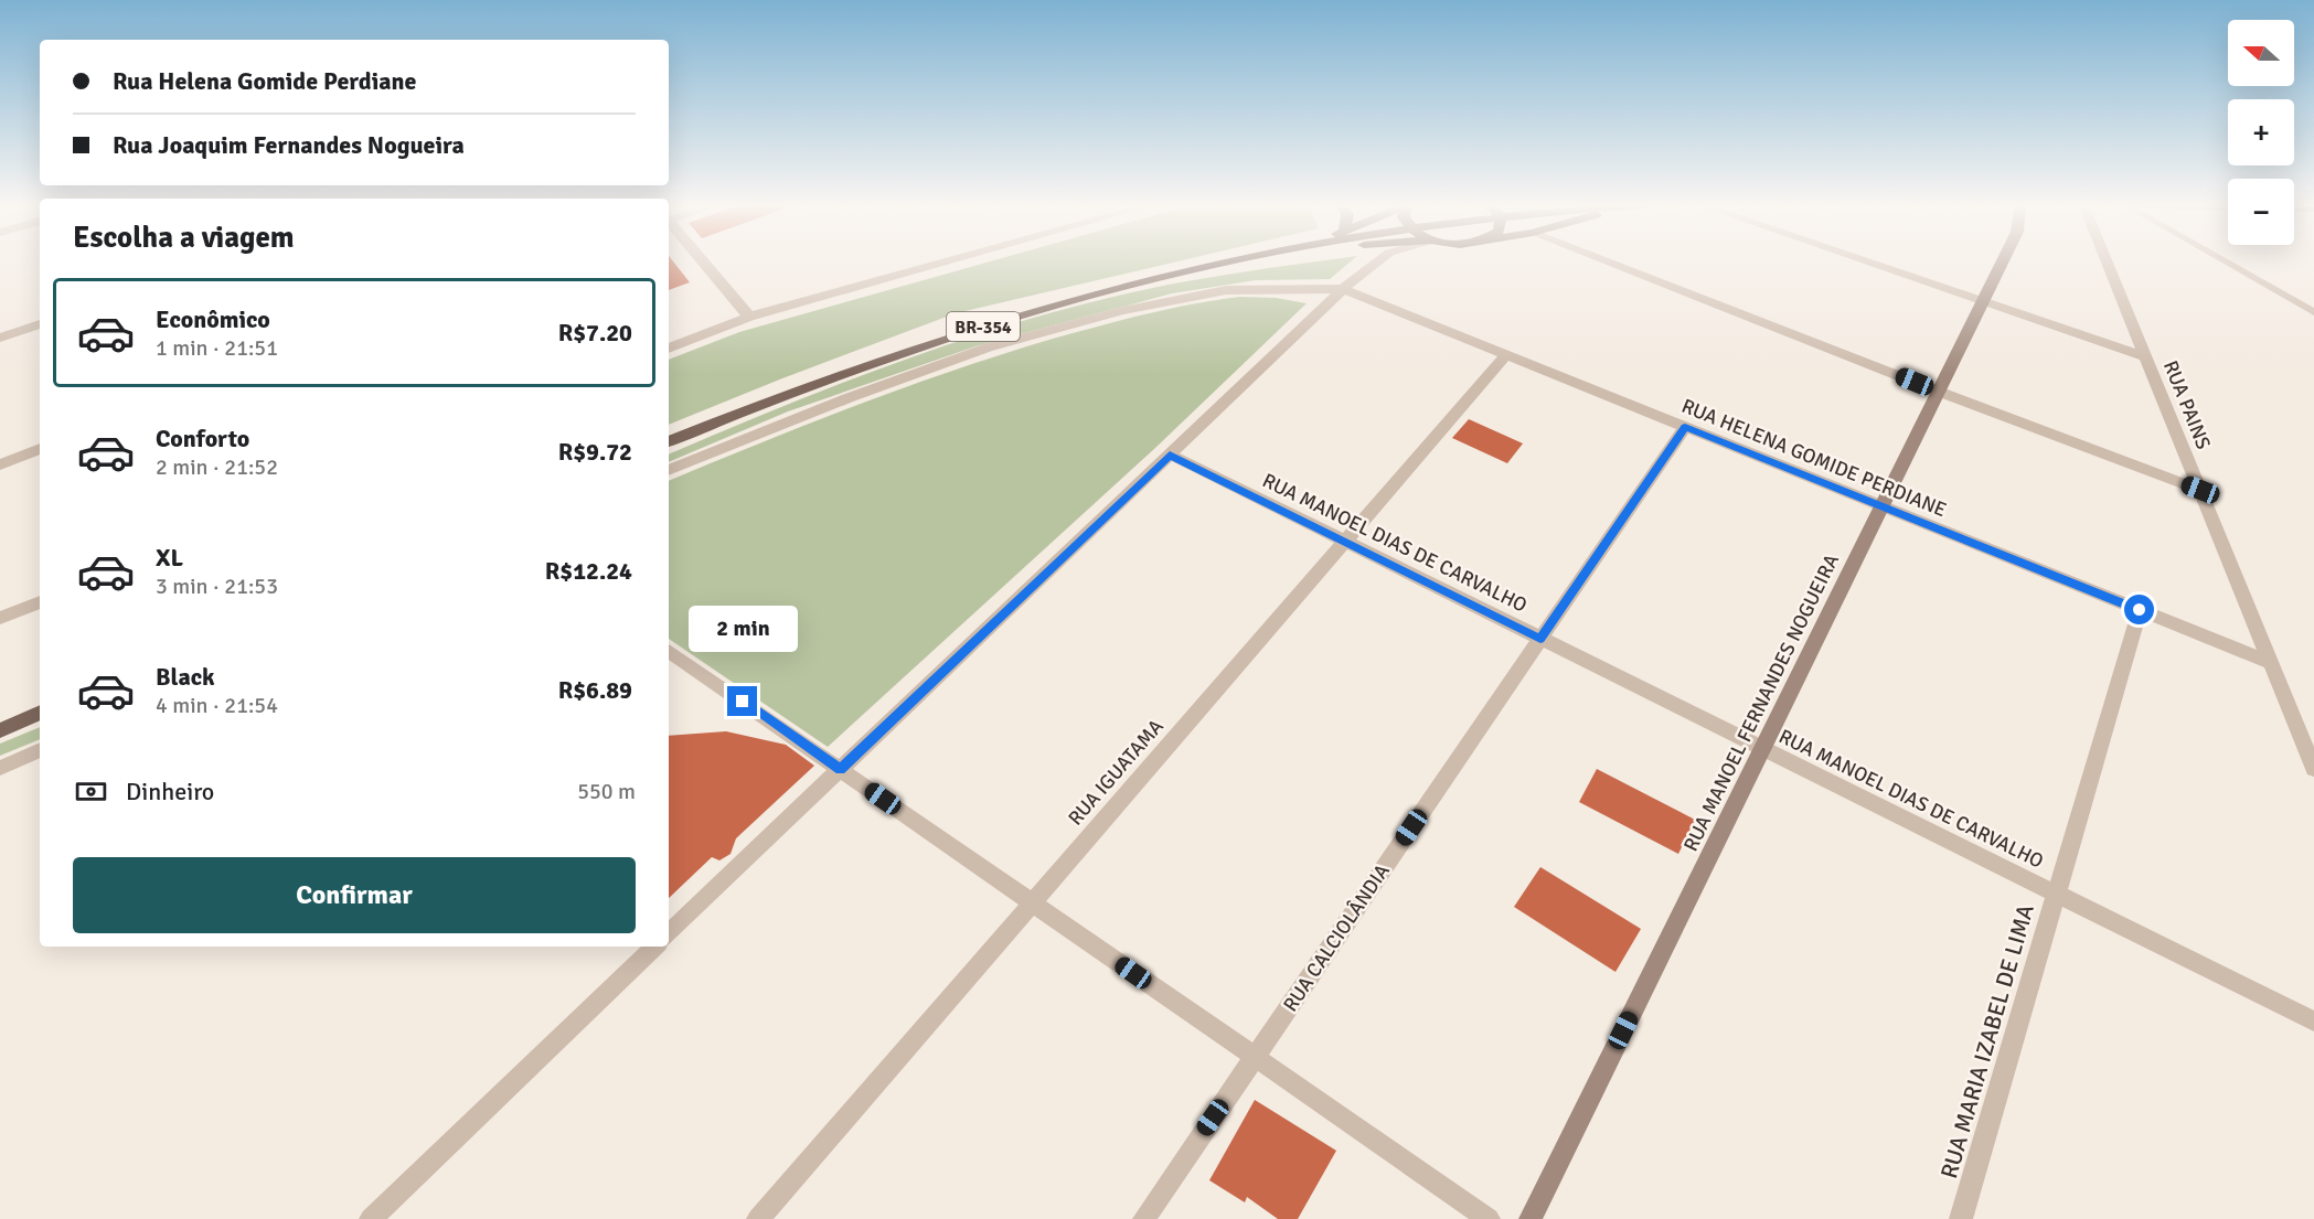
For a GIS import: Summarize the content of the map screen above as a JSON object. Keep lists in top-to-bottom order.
{
  "streets": {
    "main road": ["BR-354"],
    "street": [
      "RUA PAINS",
      "RUA HELENA GOMIDE PERDIANE",
      "RUA MANOEL DIAS DE CARVALHO",
      "RUA MANOEL FERNANDES NOGUEIRA",
      "RUA IGUATAMA",
      "RUA CALCIOLÂNDIA",
      "RUA MARIA IZABEL DE LIMA"
    ]
  },
  "crossings": [
    ["RUA PAINS", "RUA HELENA GOMIDE PERDIANE"],
    ["RUA HELENA GOMIDE PERDIANE", "RUA MANOEL FERNANDES NOGUEIRA"],
    ["RUA HELENA GOMIDE PERDIANE", "RUA IGUATAMA"],
    ["RUA HELENA GOMIDE PERDIANE", "RUA CALCIOLÂNDIA"],
    ["RUA HELENA GOMIDE PERDIANE", "RUA MARIA IZABEL DE LIMA"],
    ["RUA MANOEL DIAS DE CARVALHO", "RUA MANOEL FERNANDES NOGUEIRA"],
    ["RUA MANOEL DIAS DE CARVALHO", "RUA IGUATAMA"],
    ["RUA MANOEL DIAS DE CARVALHO", "RUA CALCIOLÂNDIA"],
    ["RUA MANOEL DIAS DE CARVALHO", "RUA MARIA IZABEL DE LIMA"]
  ],
  "north": "left",
  "page": {
    "map_buttons": ["+", "−"],
    "banner": ["Rua Helena Gomide Perdiane", "Rua Joaquim Fernandes Nogueira"],
    "heading": "Escolha a viagem",
    "list": [
      {
        "name": "Econômico",
        "note": "1 min · 21:51",
        "value": "R$7.20"
      },
      {
        "name": "Conforto",
        "note": "2 min · 21:52",
        "value": "R$9.72"
      },
      {
        "name": "XL",
        "note": "3 min · 21:53",
        "value": "R$12.24"
      },
      {
        "name": "Black",
        "note": "4 min · 21:54",
        "value": "R$6.89"
      }
    ],
    "bubble": "2 min",
    "pay": ["Dinheiro", "550 m"],
    "buttons": "Confirmar"
  }
}
